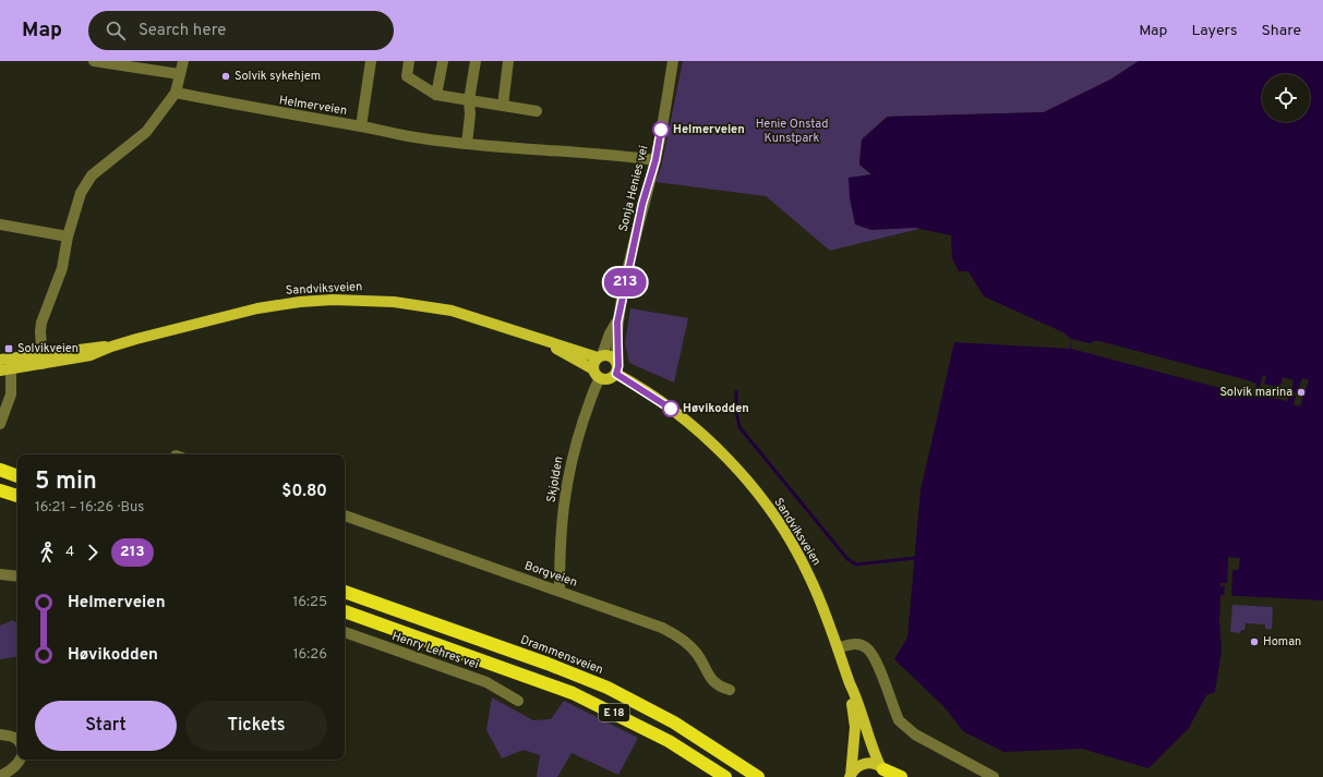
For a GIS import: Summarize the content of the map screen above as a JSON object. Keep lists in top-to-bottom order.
{
  "streets": {
    "highway": ["Drammensveien", "E 18"],
    "main road": ["Sandviksveien"],
    "street": [
      "Helmerveien",
      "Sonja Henies vei",
      "Skjolden",
      "Borgveien",
      "Henry Lehres vei"
    ]
  },
  "crossings": [
    ["Helmerveien", "Sonja Henies vei"],
    ["Sonja Henies vei", "Sandviksveien"],
    ["Sonja Henies vei", "Skjolden"],
    ["Sandviksveien", "Skjolden"],
    ["Skjolden", "Borgveien"]
  ],
  "parks": ["Henie Onstad Kunstpark"],
  "places": {
    "other": [
      "Solvik sykehjem",
      "Helmerveien",
      "Solvik marina",
      "Høvikodden",
      "Homan"
    ],
    "transit": ["Solvikveien"]
  },
  "lines": ["bus line 213"],
  "page": {
    "header": "Map",
    "search": "Search here",
    "nav": ["Map", "Layers", "Share"],
    "on_map": "213",
    "heading": ["5 min", "16:21 – 16:26 · Bus", "$0.80"],
    "legs": ["4", "213"],
    "list": [
      {
        "name": "Helmerveien",
        "value": "16:25"
      },
      {
        "name": "Høvikodden",
        "value": "16:26"
      }
    ],
    "buttons": ["Start", "Tickets"]
  }
}
